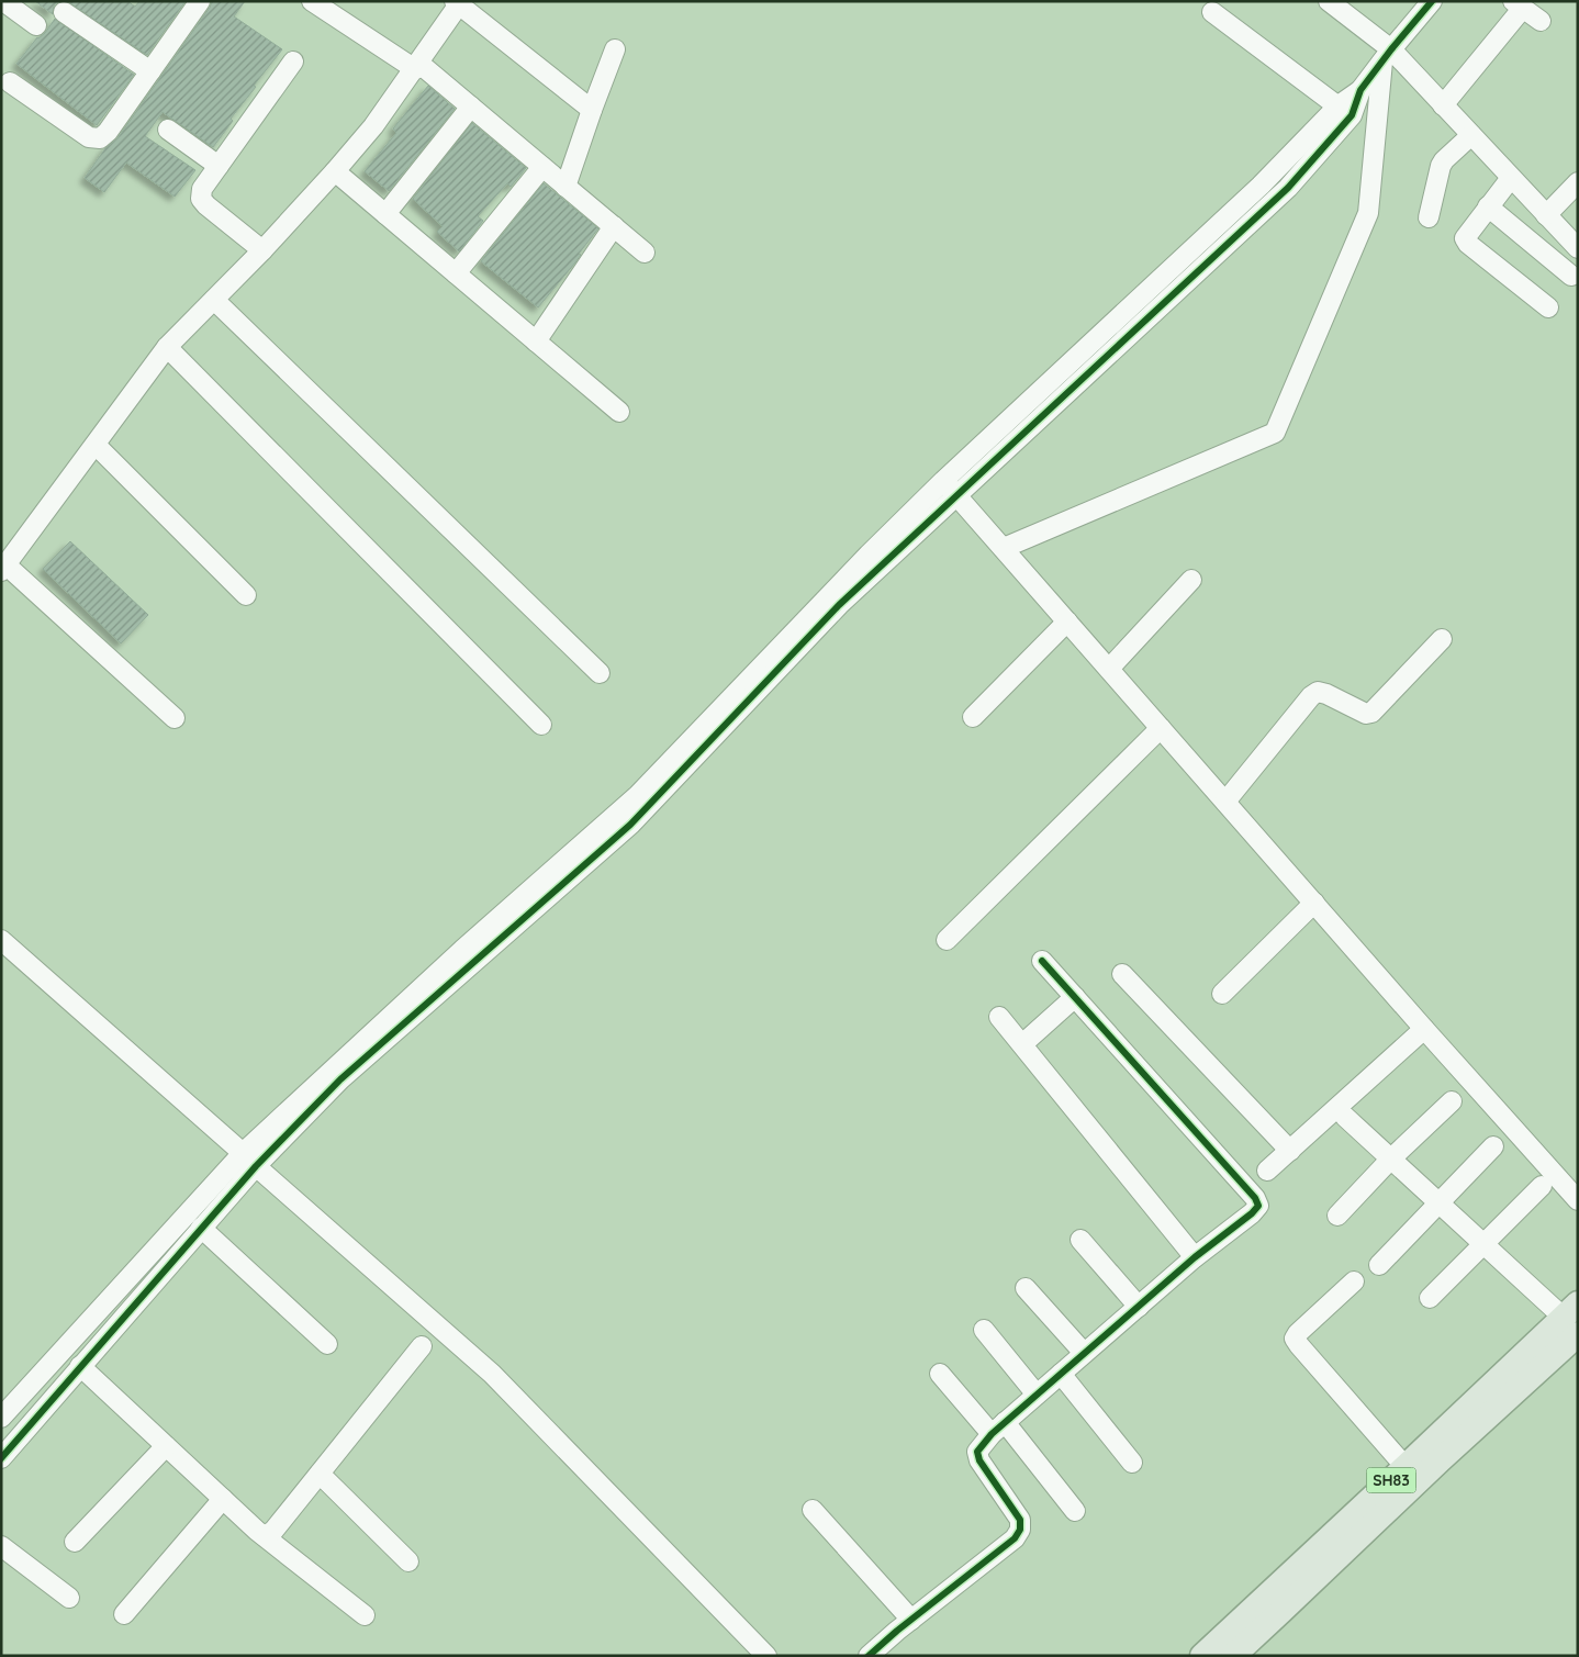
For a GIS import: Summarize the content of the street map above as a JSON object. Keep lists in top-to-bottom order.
{
  "streets": {
    "main road": ["SH83"]
  }
}
